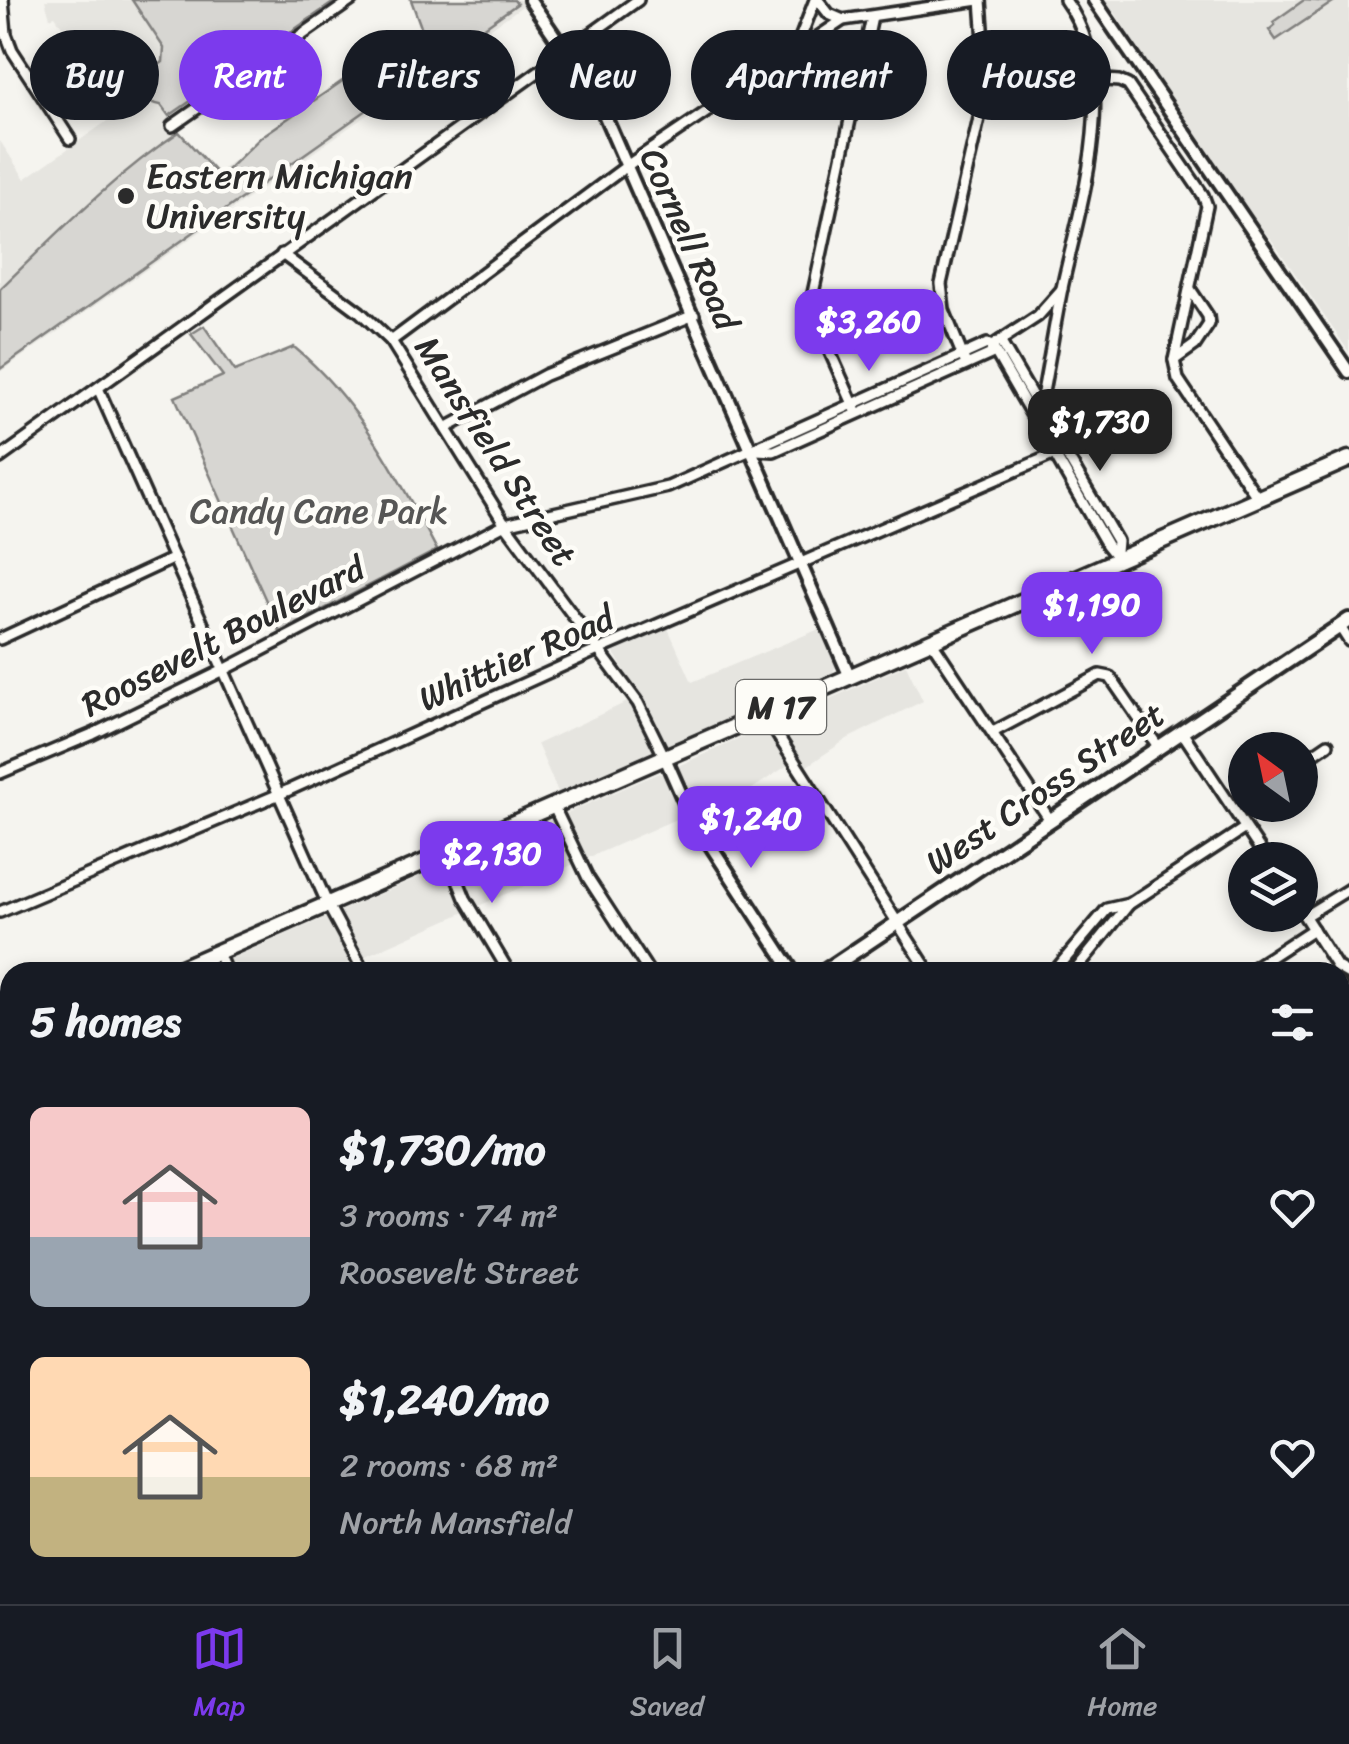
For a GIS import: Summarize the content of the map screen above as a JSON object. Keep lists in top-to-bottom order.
{
  "streets": {
    "main road": ["M 17", "West Cross Street"],
    "street": [
      "Cornell Road",
      "Mansfield Street",
      "Roosevelt Boulevard",
      "Whittier Road"
    ]
  },
  "crossings": [
    ["Cornell Road", "Roosevelt Boulevard"],
    ["Cornell Road", "Whittier Road"],
    ["Cornell Road", "M 17"],
    ["Mansfield Street", "Roosevelt Boulevard"],
    ["Mansfield Street", "Whittier Road"],
    ["Mansfield Street", "M 17"]
  ],
  "parks": ["Candy Cane Park"],
  "places": ["Eastern Michigan University"],
  "north": "top left",
  "page": {
    "chip": [
      "Buy",
      "Rent",
      "Filters",
      "New",
      "Apartment",
      "House"
    ],
    "price": [
      "$3,260",
      "$1,730",
      "$1,190",
      "$1,240",
      "$2,130"
    ],
    "heading": "5 homes",
    "list": [
      {
        "name": "$1,730/mo",
        "note": "3 rooms · 74 m² · Roosevelt Street"
      },
      {
        "name": "$1,240/mo",
        "note": "2 rooms · 68 m² · North Mansfield"
      }
    ],
    "tabs": ["Map", "Saved", "Home"]
  }
}
